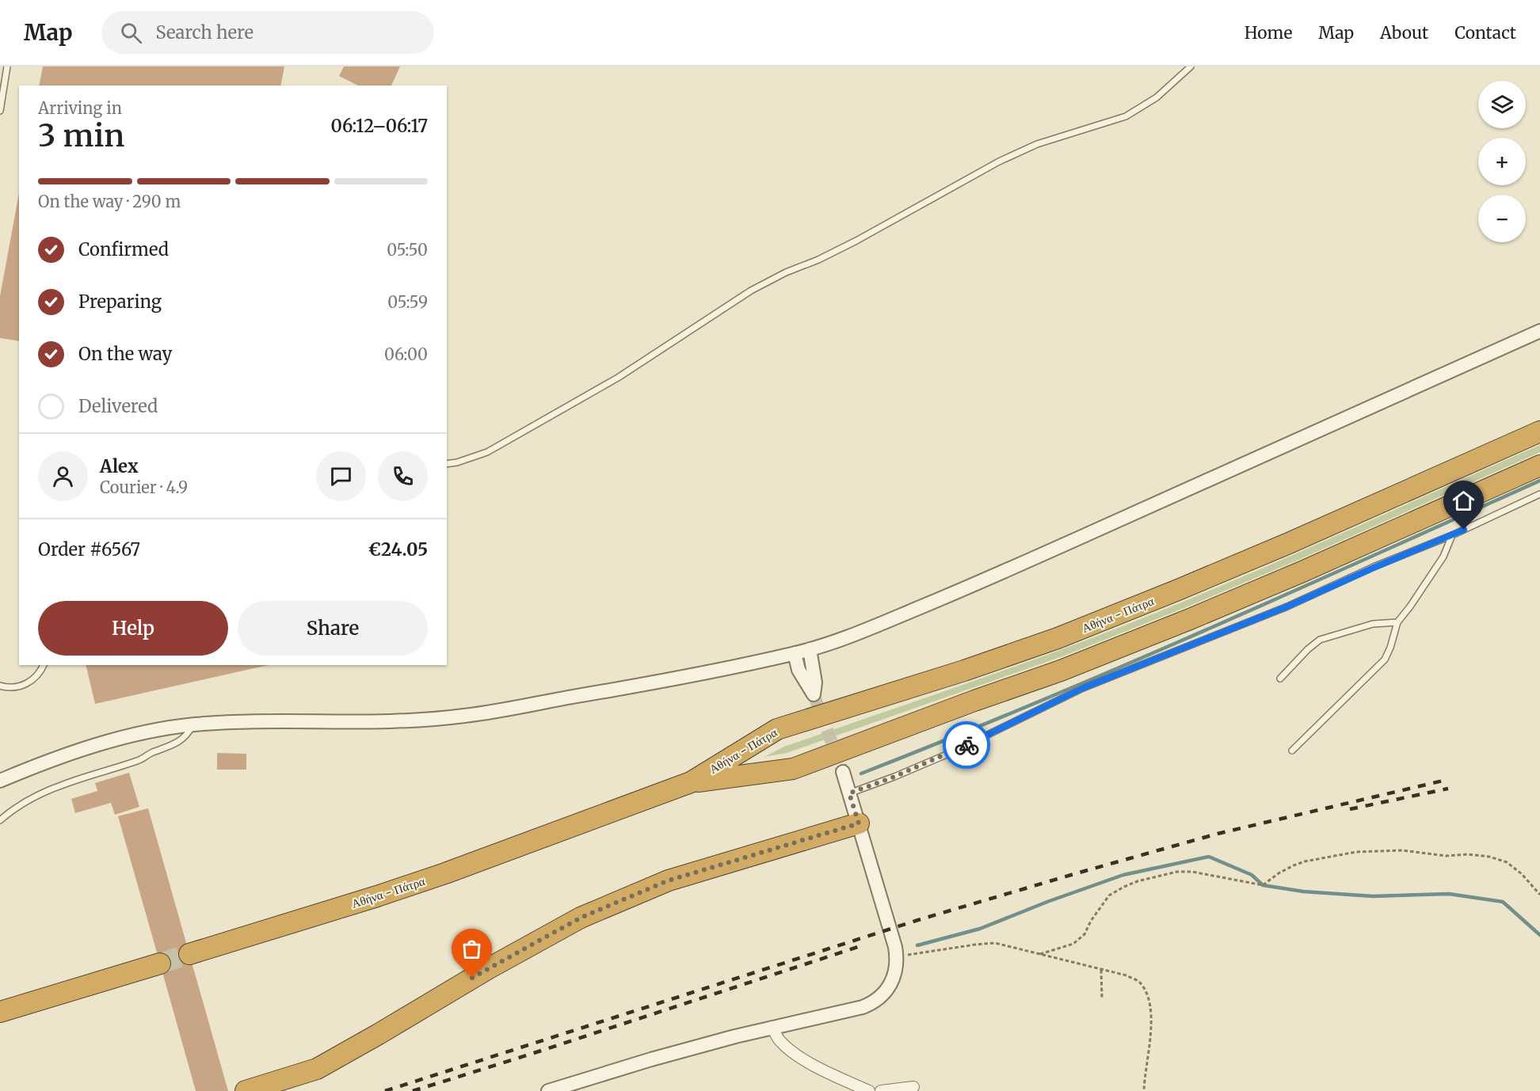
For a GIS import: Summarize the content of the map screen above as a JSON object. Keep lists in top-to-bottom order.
{
  "streets": {
    "highway": ["Αθήνα - Πάτρα"]
  },
  "page": {
    "header": "Map",
    "search": "Search here",
    "nav": [
      "Home",
      "Map",
      "About",
      "Contact"
    ],
    "map_buttons": ["+", "−"],
    "heading": ["3 min", "Arriving in", "06:12–06:17"],
    "panel": [
      "Alex",
      "Courier · 4.9",
      "Order #6567",
      "€24.05"
    ],
    "bar": "On the way · 290 m",
    "list": [
      ["Confirmed", "05:50"],
      ["Preparing", "05:59"],
      ["On the way", "06:00"],
      "Delivered"
    ],
    "buttons": ["Help", "Share"]
  }
}
